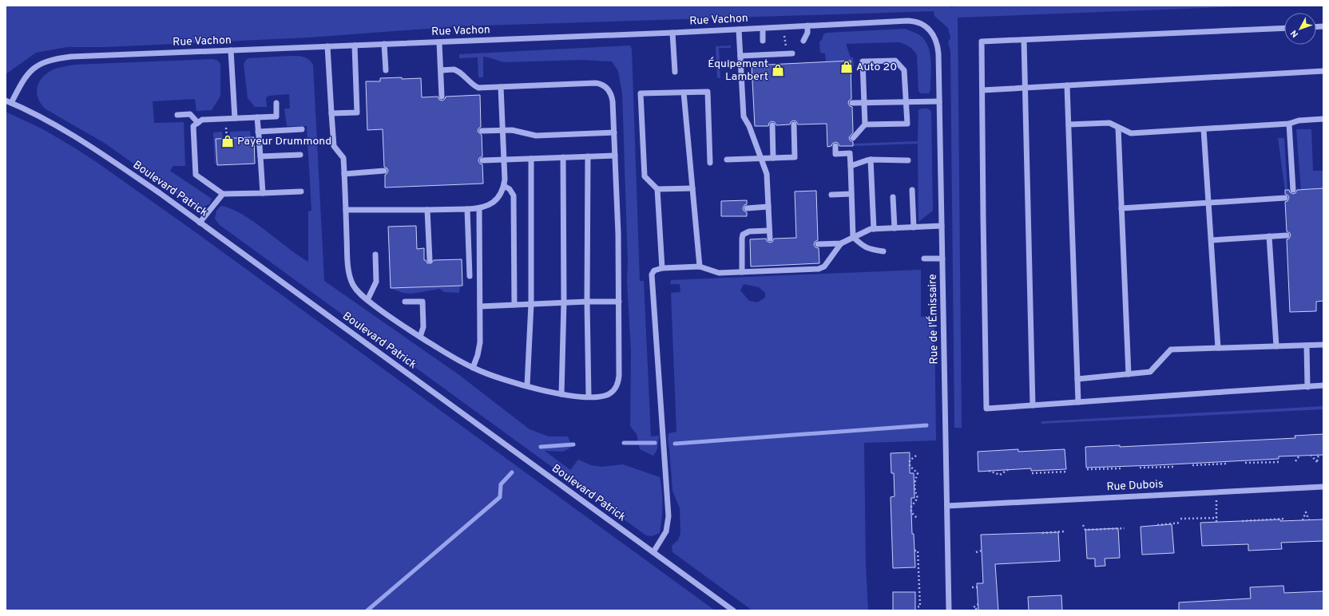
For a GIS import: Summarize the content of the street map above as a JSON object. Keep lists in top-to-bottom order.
{
  "streets": {
    "street": [
      "Rue Vachon",
      "Boulevard Patrick",
      "Rue de l'Émissaire",
      "Rue Dubois"
    ]
  },
  "crossings": [
    ["Rue Vachon", "Boulevard Patrick"],
    ["Rue Vachon", "Rue de l'Émissaire"],
    ["Rue de l'Émissaire", "Rue Dubois"]
  ],
  "places": {
    "shop": ["Auto 20", "Équipement Lambert", "Payeur Drummond"]
  },
  "north": "bottom left"
}
